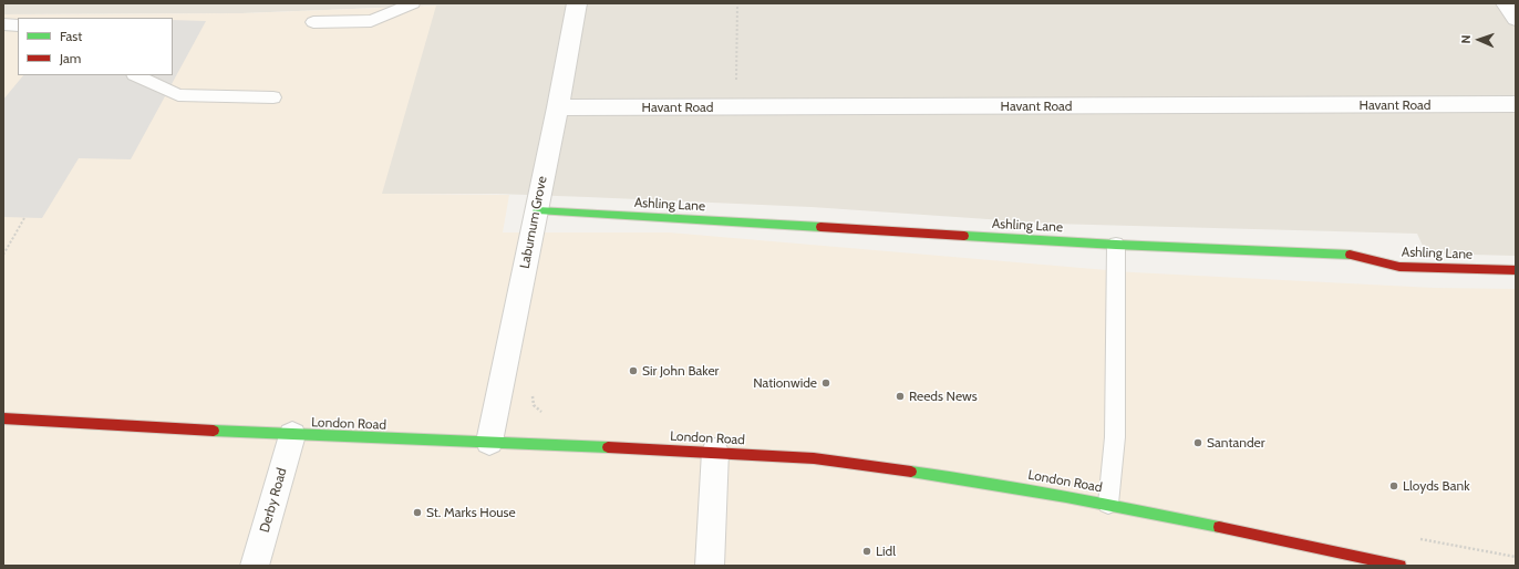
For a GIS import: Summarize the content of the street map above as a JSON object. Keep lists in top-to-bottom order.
{
  "streets": {
    "main road": ["Ashling Lane", "London Road"],
    "street": ["Havant Road", "Laburnum Grove", "Derby Road"]
  },
  "crossings": [
    ["Havant Road", "Laburnum Grove"],
    ["Ashling Lane", "Laburnum Grove"],
    ["Laburnum Grove", "London Road"],
    ["London Road", "Derby Road"]
  ],
  "places": [
    "Sir John Baker",
    "Nationwide",
    "Reeds News",
    "Santander",
    "Lloyds Bank",
    "St. Marks House",
    "Lidl"
  ],
  "legend": ["Fast", "Jam"],
  "north": "left"
}
